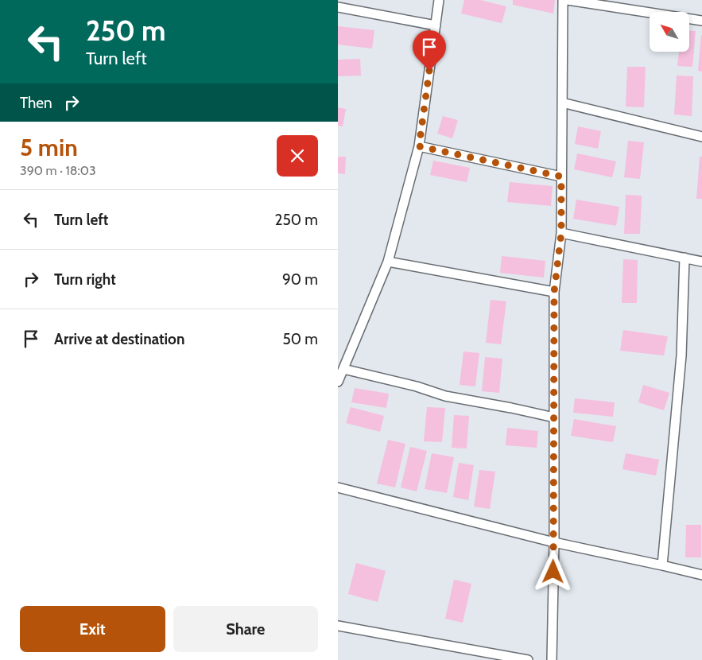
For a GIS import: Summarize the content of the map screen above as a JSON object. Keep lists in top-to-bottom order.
{
  "north": "top left",
  "page": {
    "turn": ["250 m", "Turn left"],
    "then": "Then",
    "heading": ["5 min", "390 m · 18:03"],
    "list": [
      {
        "name": "Turn left",
        "value": "250 m"
      },
      {
        "name": "Turn right",
        "value": "90 m"
      },
      {
        "name": "Arrive at destination",
        "value": "50 m"
      }
    ],
    "buttons": ["Exit", "Share"]
  }
}
